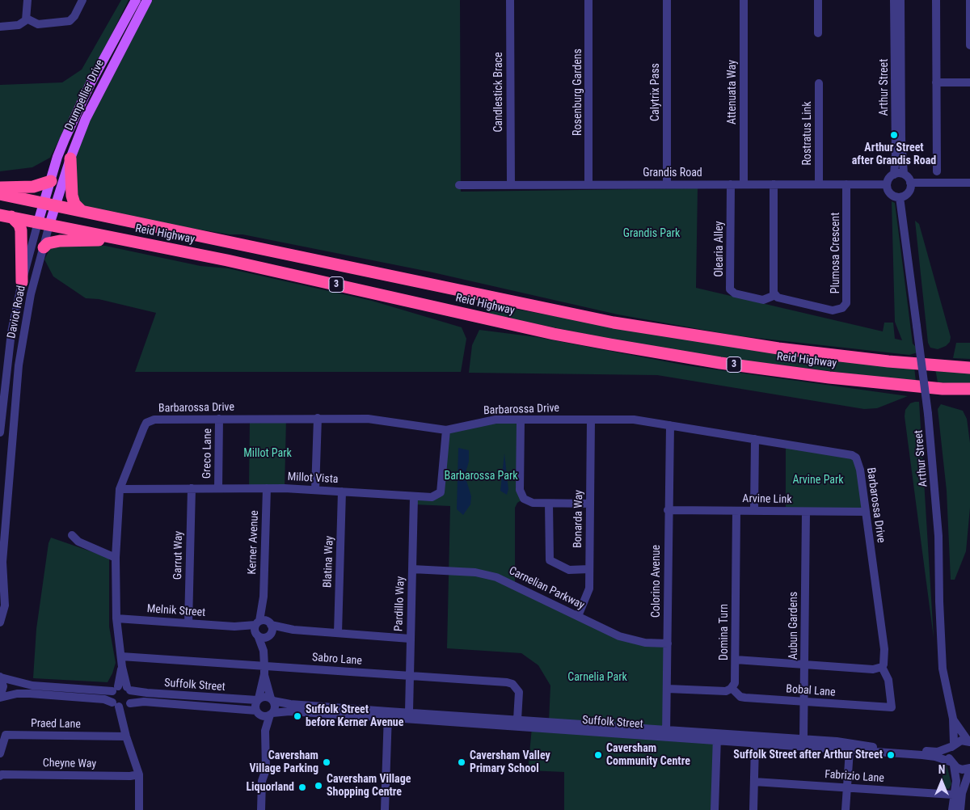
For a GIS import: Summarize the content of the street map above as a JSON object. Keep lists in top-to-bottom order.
{
  "streets": {
    "highway": ["Reid Highway", "3"],
    "main road": ["Drumpellier Drive"],
    "street": [
      "Arthur Street",
      "Candlestick Brace",
      "Rosenburg Gardens",
      "Calytrix Pass",
      "Attenuata Way",
      "Rostratus Link",
      "Grandis Road",
      "Olearia Alley",
      "Plumosa Crescent",
      "Daviot Road",
      "Barbarossa Drive",
      "Greco Lane",
      "Millot Vista",
      "Arvine Link",
      "Bonarda Way",
      "Kerner Avenue",
      "Garrut Way",
      "Blatina Way",
      "Colorino Avenue",
      "Carnelian Parkway",
      "Pardillo Way",
      "Melnik Street",
      "Aubun Gardens",
      "Domina Turn",
      "Sabro Lane",
      "Suffolk Street",
      "Bobal Lane",
      "Praed Lane",
      "Cheyne Way",
      "Fabrizio Lane"
    ]
  },
  "crossings": [
    ["Arthur Street", "Grandis Road"],
    ["Arthur Street", "Suffolk Street"],
    ["Candlestick Brace", "Grandis Road"],
    ["Rosenburg Gardens", "Grandis Road"],
    ["Calytrix Pass", "Grandis Road"],
    ["Attenuata Way", "Grandis Road"],
    ["Drumpellier Drive", "Reid Highway"],
    ["Rostratus Link", "Grandis Road"],
    ["Grandis Road", "Olearia Alley"],
    ["Grandis Road", "Plumosa Crescent"],
    ["Reid Highway", "Daviot Road"],
    ["Olearia Alley", "Plumosa Crescent"],
    ["Barbarossa Drive", "Greco Lane"],
    ["Barbarossa Drive", "Millot Vista"],
    ["Barbarossa Drive", "Arvine Link"],
    ["Barbarossa Drive", "Bonarda Way"],
    ["Barbarossa Drive", "Colorino Avenue"],
    ["Barbarossa Drive", "Melnik Street"],
    ["Barbarossa Drive", "Sabro Lane"],
    ["Barbarossa Drive", "Suffolk Street"],
    ["Barbarossa Drive", "Bobal Lane"],
    ["Greco Lane", "Millot Vista"],
    ["Millot Vista", "Kerner Avenue"],
    ["Millot Vista", "Garrut Way"],
    ["Millot Vista", "Blatina Way"],
    ["Millot Vista", "Pardillo Way"],
    ["Arvine Link", "Colorino Avenue"],
    ["Arvine Link", "Aubun Gardens"],
    ["Arvine Link", "Domina Turn"],
    ["Bonarda Way", "Carnelian Parkway"],
    ["Kerner Avenue", "Melnik Street"],
    ["Garrut Way", "Melnik Street"],
    ["Blatina Way", "Melnik Street"],
    ["Colorino Avenue", "Carnelian Parkway"],
    ["Colorino Avenue", "Suffolk Street"],
    ["Carnelian Parkway", "Pardillo Way"],
    ["Pardillo Way", "Melnik Street"],
    ["Pardillo Way", "Sabro Lane"],
    ["Pardillo Way", "Suffolk Street"],
    ["Aubun Gardens", "Suffolk Street"],
    ["Aubun Gardens", "Bobal Lane"],
    ["Domina Turn", "Bobal Lane"],
    ["Sabro Lane", "Suffolk Street"]
  ],
  "parks": [
    "Grandis Park",
    "Millot Park",
    "Barbarossa Park",
    "Arvine Park",
    "Carnelia Park"
  ],
  "places": [
    "Arthur Street after Grandis Road",
    "Suffolk Street before Kerner Avenue",
    "Caversham Community Centre",
    "Suffolk Street after Arthur Street",
    "Caversham Village Parking",
    "Caversham Valley Primary School",
    "Caversham Village Shopping Centre",
    "Liquorland"
  ],
  "north": "top"
}
